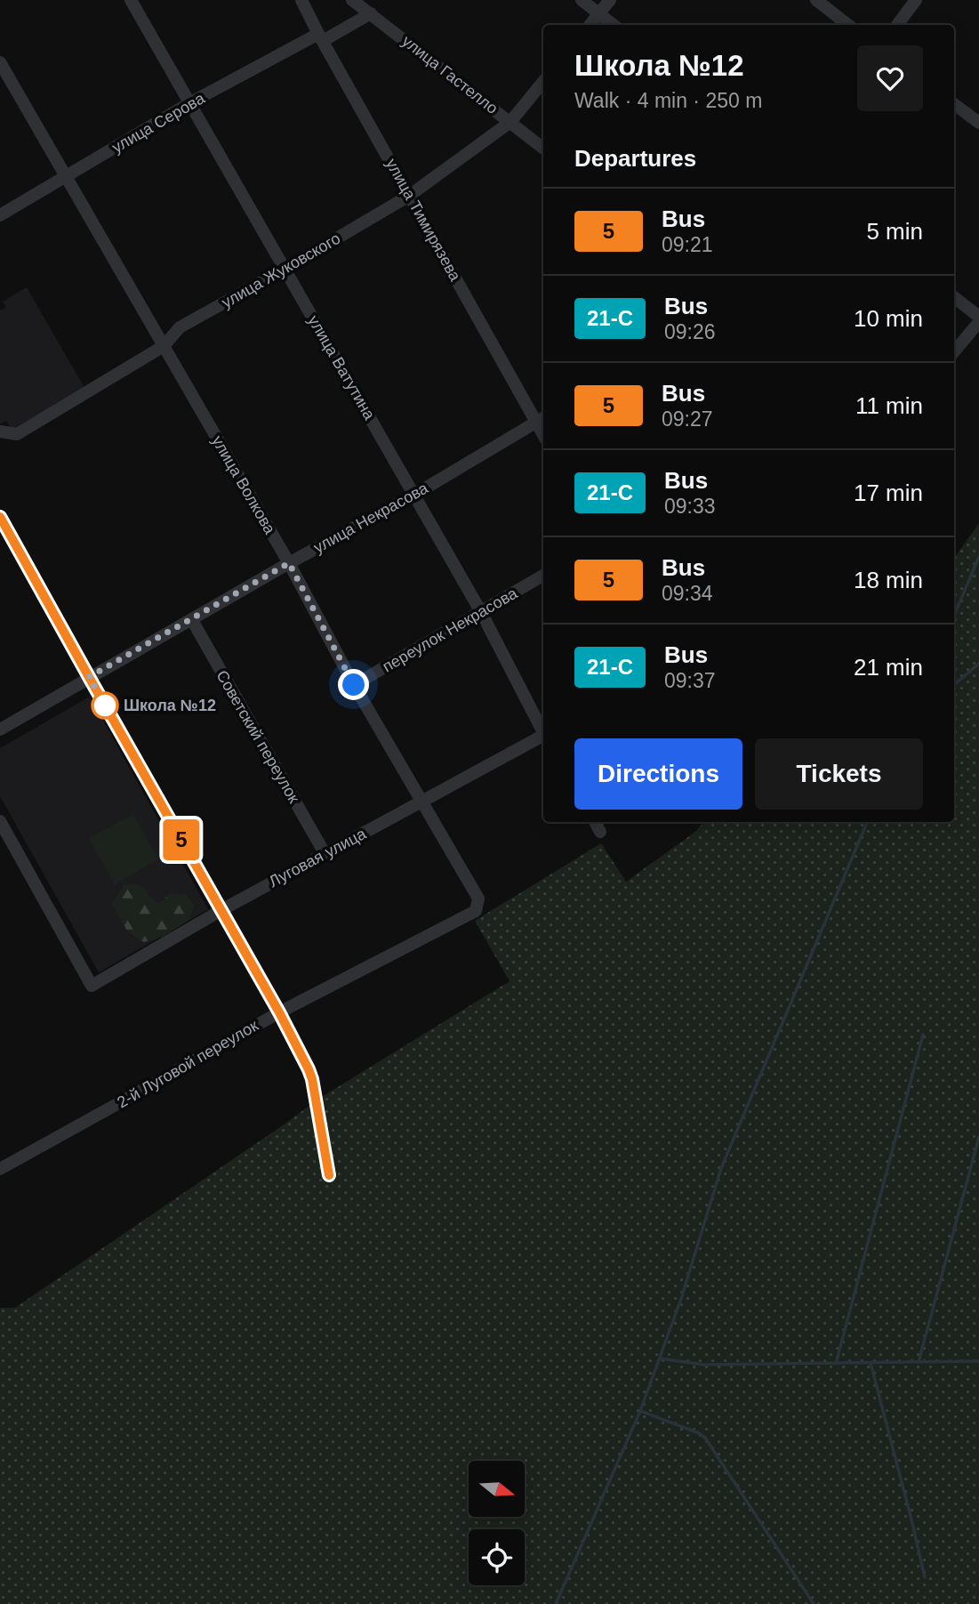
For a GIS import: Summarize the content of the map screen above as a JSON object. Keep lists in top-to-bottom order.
{
  "streets": {
    "street": [
      "улица Гастелло",
      "улица Серова",
      "улица Тимирязева",
      "улица Жуковского",
      "улица Ватутина",
      "улица Волкова",
      "улица Некрасова",
      "переулок Некрасова",
      "Советский переулок",
      "Луговая улица",
      "2-й Луговой переулок"
    ]
  },
  "crossings": [
    ["улица Гастелло", "улица Серова"],
    ["улица Гастелло", "улица Жуковского"],
    ["улица Серова", "улица Тимирязева"],
    ["улица Серова", "улица Ватутина"],
    ["улица Серова", "улица Волкова"],
    ["улица Тимирязева", "улица Жуковского"],
    ["улица Тимирязева", "улица Некрасова"],
    ["улица Жуковского", "улица Ватутина"],
    ["улица Жуковского", "улица Волкова"],
    ["улица Ватутина", "улица Некрасова"],
    ["улица Ватутина", "переулок Некрасова"],
    ["улица Волкова", "улица Некрасова"],
    ["улица Волкова", "переулок Некрасова"],
    ["улица Волкова", "Луговая улица"],
    ["улица Волкова", "2-й Луговой переулок"],
    ["улица Некрасова", "Советский переулок"],
    ["Советский переулок", "Луговая улица"]
  ],
  "places": ["Школа №12"],
  "lines": ["bus line 5"],
  "north": "right",
  "page": {
    "on_map": "5",
    "heading": [
      ["Школа №12", "Walk · 4 min · 250 m"],
      "Departures"
    ],
    "list": [
      {
        "mark": "5",
        "name": "Bus",
        "note": "09:21",
        "value": "5 min"
      },
      {
        "mark": "21-С",
        "name": "Bus",
        "note": "09:26",
        "value": "10 min"
      },
      {
        "mark": "5",
        "name": "Bus",
        "note": "09:27",
        "value": "11 min"
      },
      {
        "mark": "21-С",
        "name": "Bus",
        "note": "09:33",
        "value": "17 min"
      },
      {
        "mark": "5",
        "name": "Bus",
        "note": "09:34",
        "value": "18 min"
      },
      {
        "mark": "21-С",
        "name": "Bus",
        "note": "09:37",
        "value": "21 min"
      }
    ],
    "buttons": ["Directions", "Tickets"]
  }
}
